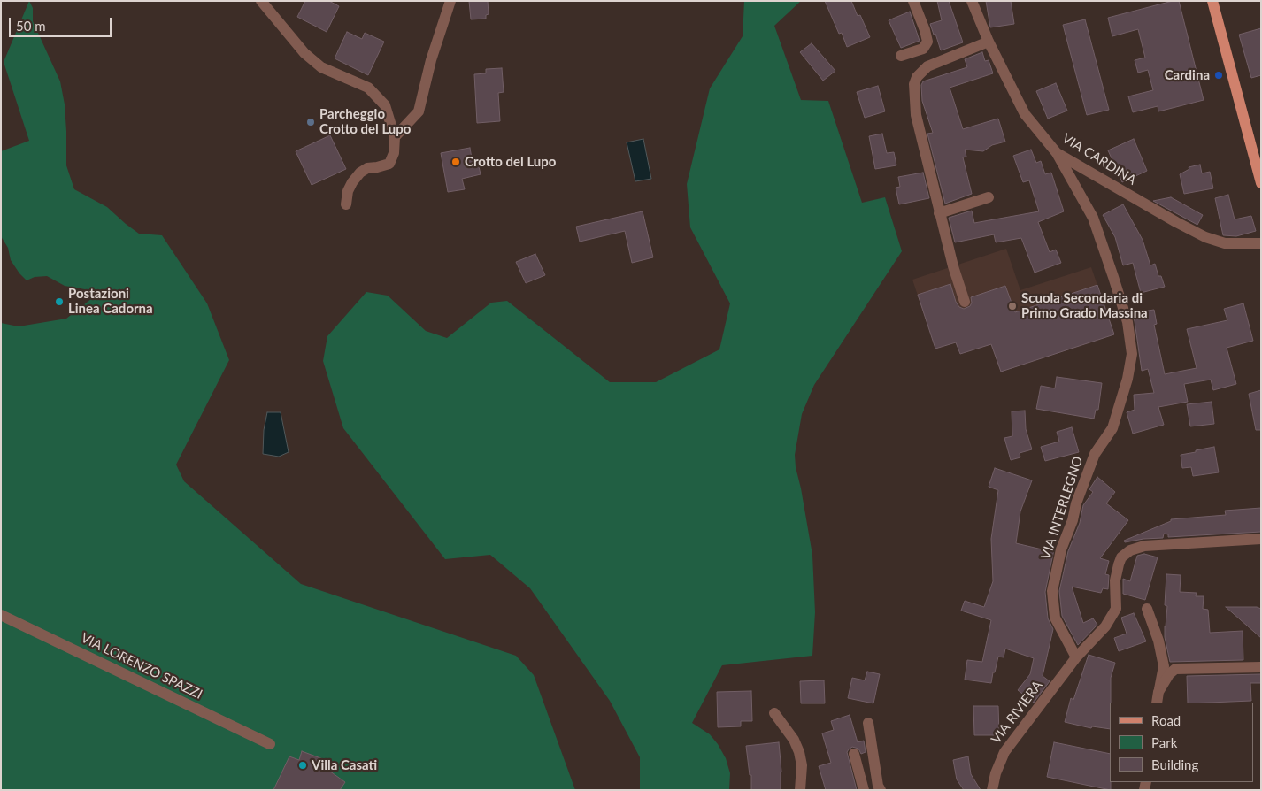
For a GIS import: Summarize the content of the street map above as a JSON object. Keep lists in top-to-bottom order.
{
  "streets": {
    "street": [
      "VIA CARDINA",
      "VIA INTERLEGNO",
      "VIA LORENZO SPAZZI",
      "VIA RIVIERA"
    ]
  },
  "crossings": [
    ["VIA CARDINA", "VIA INTERLEGNO"],
    ["VIA INTERLEGNO", "VIA RIVIERA"]
  ],
  "places": [
    "Cardina",
    "Parcheggio Crotto del Lupo",
    "Crotto del Lupo",
    "Postazioni Linea Cadorna",
    "Scuola Secondaria di Primo Grado Massina",
    "Villa Casati"
  ],
  "legend": ["Road", "Park", "Building"],
  "scale_bar": "50 m"
}
